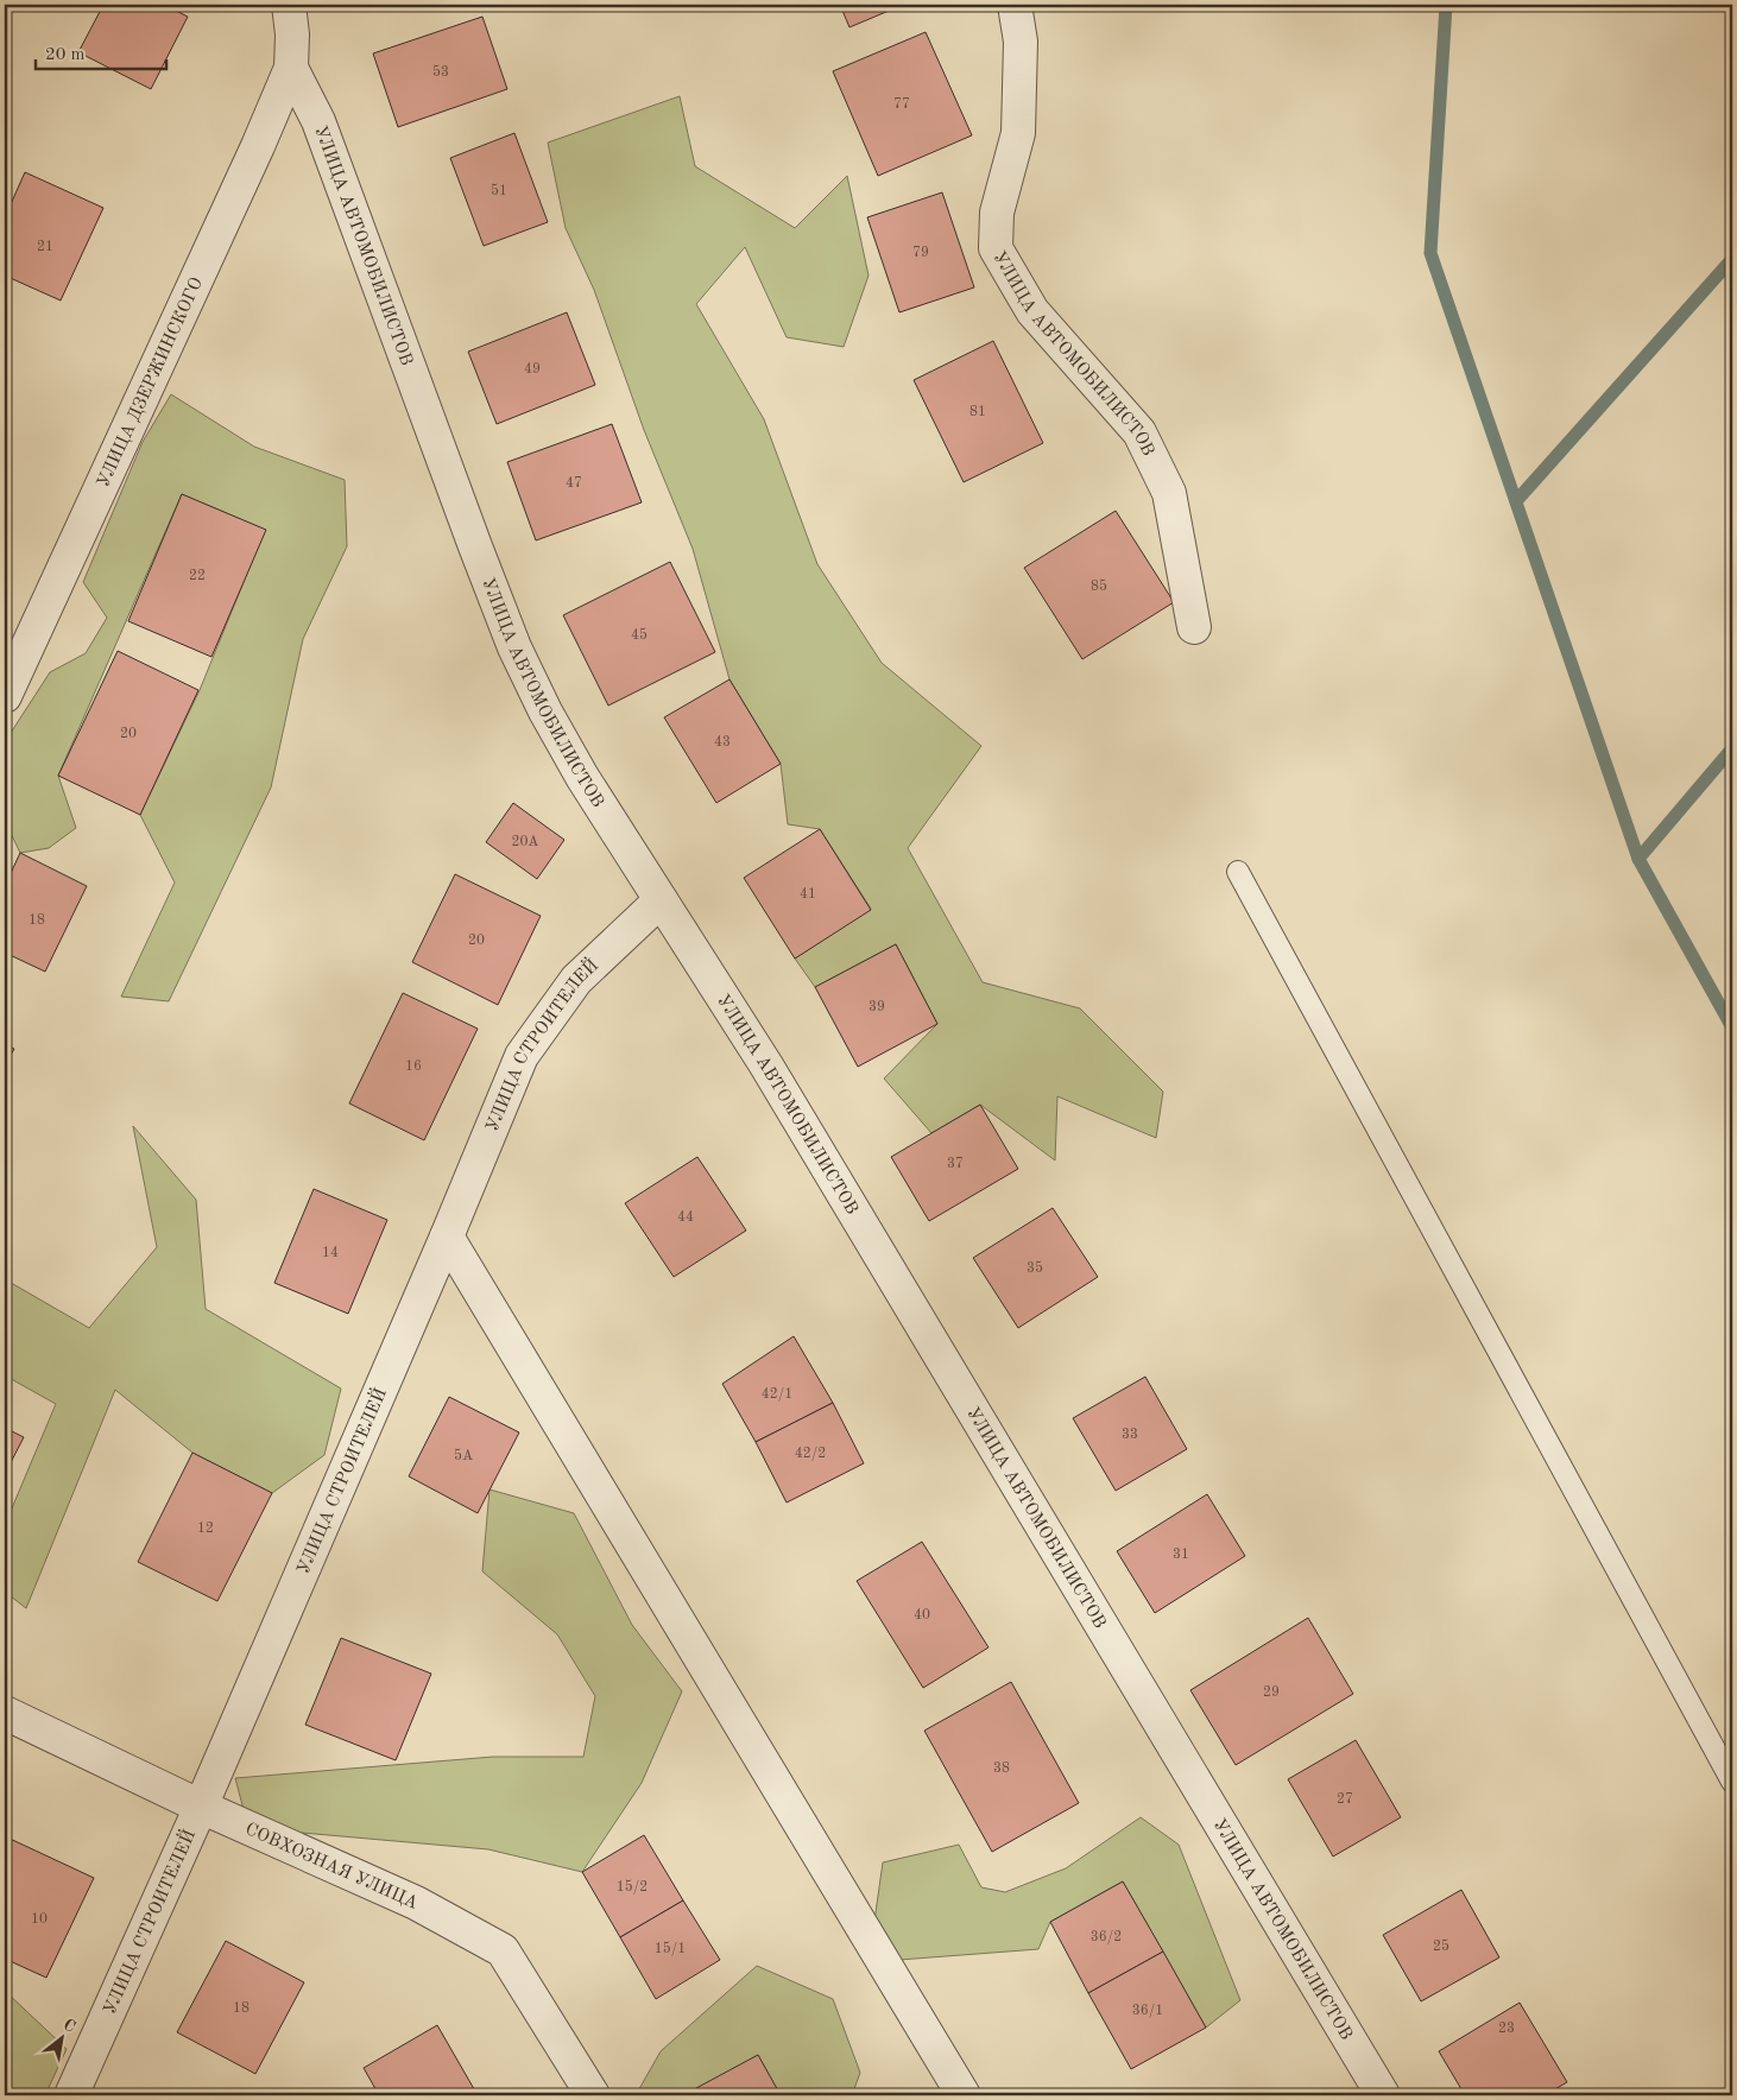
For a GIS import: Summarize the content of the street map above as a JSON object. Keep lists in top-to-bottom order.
{
  "streets": {
    "street": [
      "УЛИЦА АВТОМОБИЛИСТОВ",
      "УЛИЦА ДЗЕРЖИНСКОГО",
      "УЛИЦА СТРОИТЕЛЕЙ",
      "СОВХОЗНАЯ УЛИЦА"
    ]
  },
  "crossings": [
    ["УЛИЦА АВТОМОБИЛИСТОВ", "УЛИЦА ДЗЕРЖИНСКОГО"],
    ["УЛИЦА АВТОМОБИЛИСТОВ", "УЛИЦА СТРОИТЕЛЕЙ"],
    ["УЛИЦА СТРОИТЕЛЕЙ", "СОВХОЗНАЯ УЛИЦА"]
  ],
  "house_numbers": [
    "53",
    "77",
    "51",
    "21",
    "79",
    "49",
    "81",
    "47",
    "22",
    "85",
    "45",
    "20",
    "43",
    "20А",
    "41",
    "18",
    "20",
    "39",
    "16",
    "37",
    "44",
    "14",
    "35",
    "42/1",
    "33",
    "42/2",
    "5А",
    "12",
    "31",
    "40",
    "29",
    "38",
    "27",
    "15/2",
    "10",
    "36/2",
    "25",
    "15/1",
    "18",
    "36/1",
    "23"
  ],
  "scale_bar": "20 m",
  "north": "top right"
}
